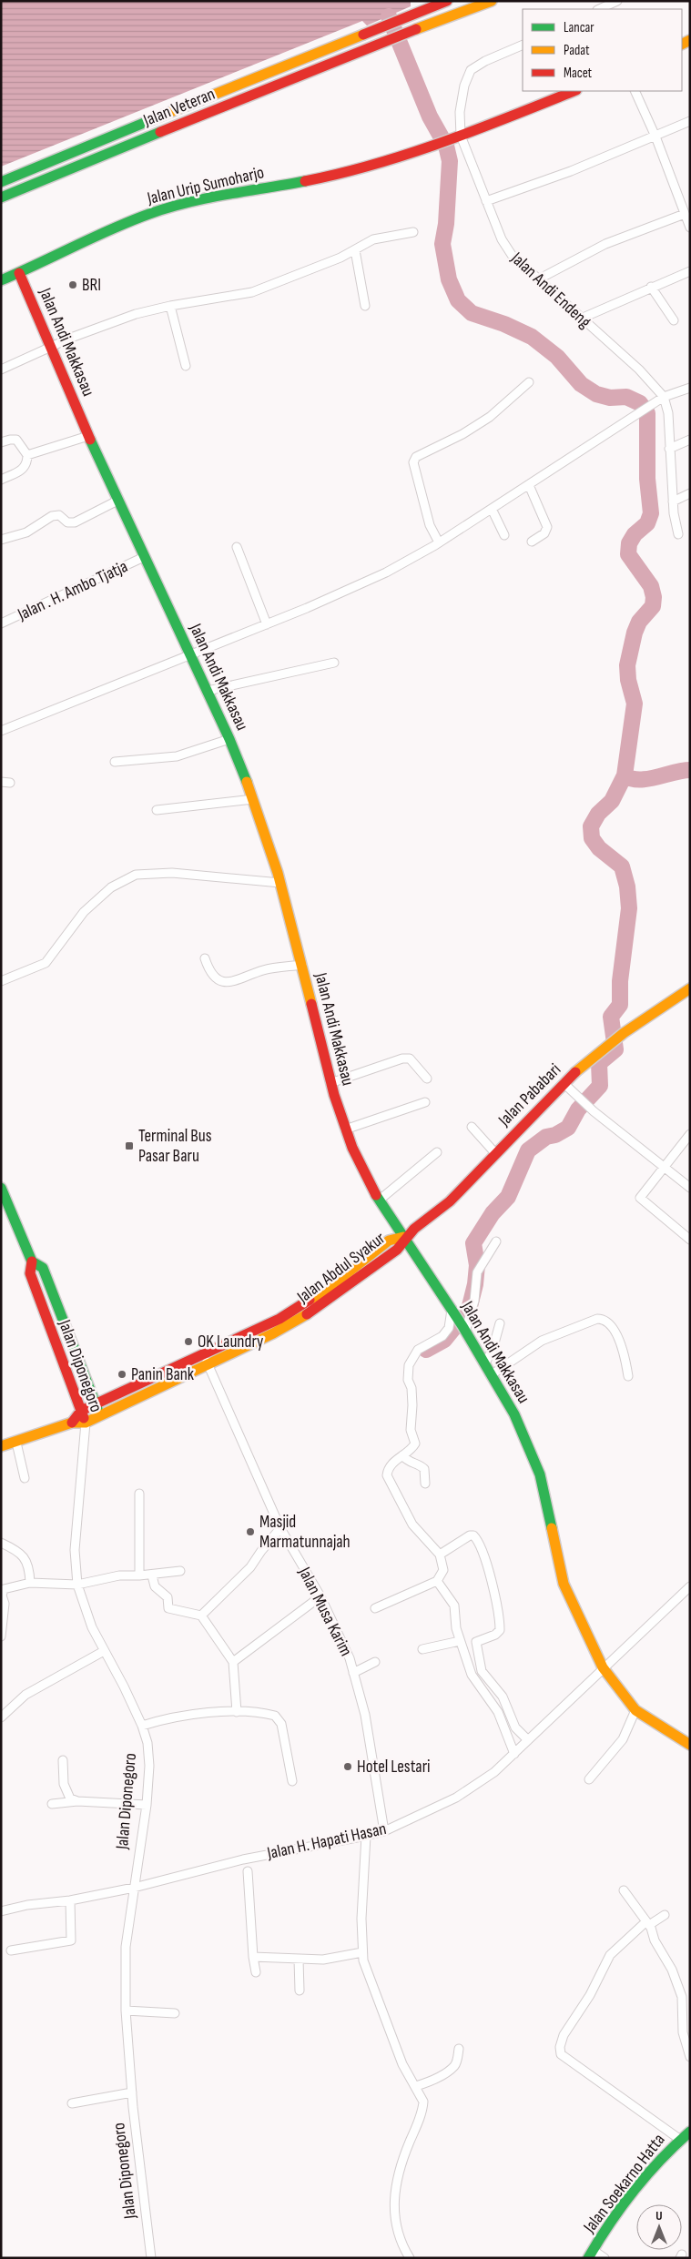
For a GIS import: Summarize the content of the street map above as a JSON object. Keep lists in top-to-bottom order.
{
  "streets": {
    "main road": [
      "Jalan Veteran",
      "Jalan Urip Sumoharjo",
      "Jalan Andi Makkasau",
      "Jalan Pababari",
      "Jalan Abdul Syakur",
      "Jalan Diponegoro",
      "Jalan Soekarno Hatta"
    ],
    "street": [
      "Jalan Andi Endeng",
      "Jalan . H. Ambo Tjatja",
      "Jalan Musa Karim",
      "Jalan H. Hapati Hasan"
    ]
  },
  "crossings": [
    ["Jalan Urip Sumoharjo", "Jalan Andi Endeng"],
    ["Jalan Urip Sumoharjo", "Jalan Andi Makkasau"],
    ["Jalan Andi Makkasau", "Jalan . H. Ambo Tjatja"],
    ["Jalan Andi Makkasau", "Jalan Pababari"],
    ["Jalan Andi Makkasau", "Jalan Abdul Syakur"],
    ["Jalan Andi Makkasau", "Jalan H. Hapati Hasan"],
    ["Jalan Pababari", "Jalan Abdul Syakur"],
    ["Jalan Abdul Syakur", "Jalan Diponegoro"],
    ["Jalan Abdul Syakur", "Jalan Musa Karim"],
    ["Jalan Diponegoro", "Jalan H. Hapati Hasan"],
    ["Jalan Musa Karim", "Jalan H. Hapati Hasan"]
  ],
  "places": {
    "other": [
      "BRI",
      "OK Laundry",
      "Panin Bank",
      "Masjid Marmatunnajah",
      "Hotel Lestari"
    ],
    "transit": ["Terminal Bus Pasar Baru"]
  },
  "legend": ["Lancar", "Padat", "Macet"],
  "north": "top"
}
